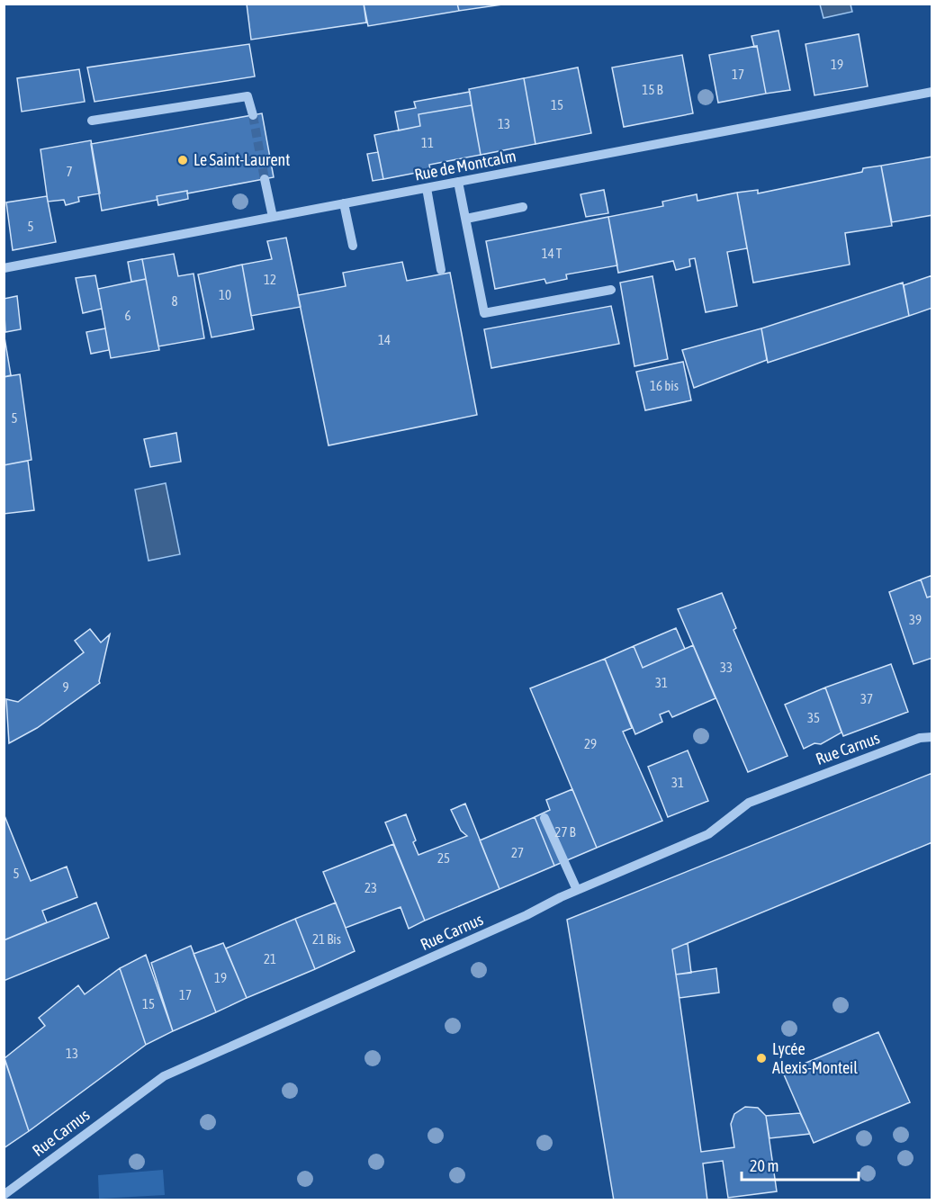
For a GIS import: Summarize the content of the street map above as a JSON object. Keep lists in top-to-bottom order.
{
  "streets": {
    "street": ["Rue de Montcalm", "Rue Carnus"]
  },
  "places": ["Le Saint-Laurent", "Lycée Alexis-Monteil"],
  "house_numbers": [
    "19",
    "17",
    "15 B",
    "15",
    "13",
    "11",
    "7",
    "5",
    "14 T",
    "12",
    "10",
    "8",
    "6",
    "14",
    "16 bis",
    "5",
    "39",
    "33",
    "31",
    "9",
    "37",
    "35",
    "29",
    "31",
    "27 B",
    "27",
    "25",
    "5",
    "23",
    "21 Bis",
    "21",
    "19",
    "17",
    "15",
    "13"
  ],
  "scale_bar": "20 m"
}
